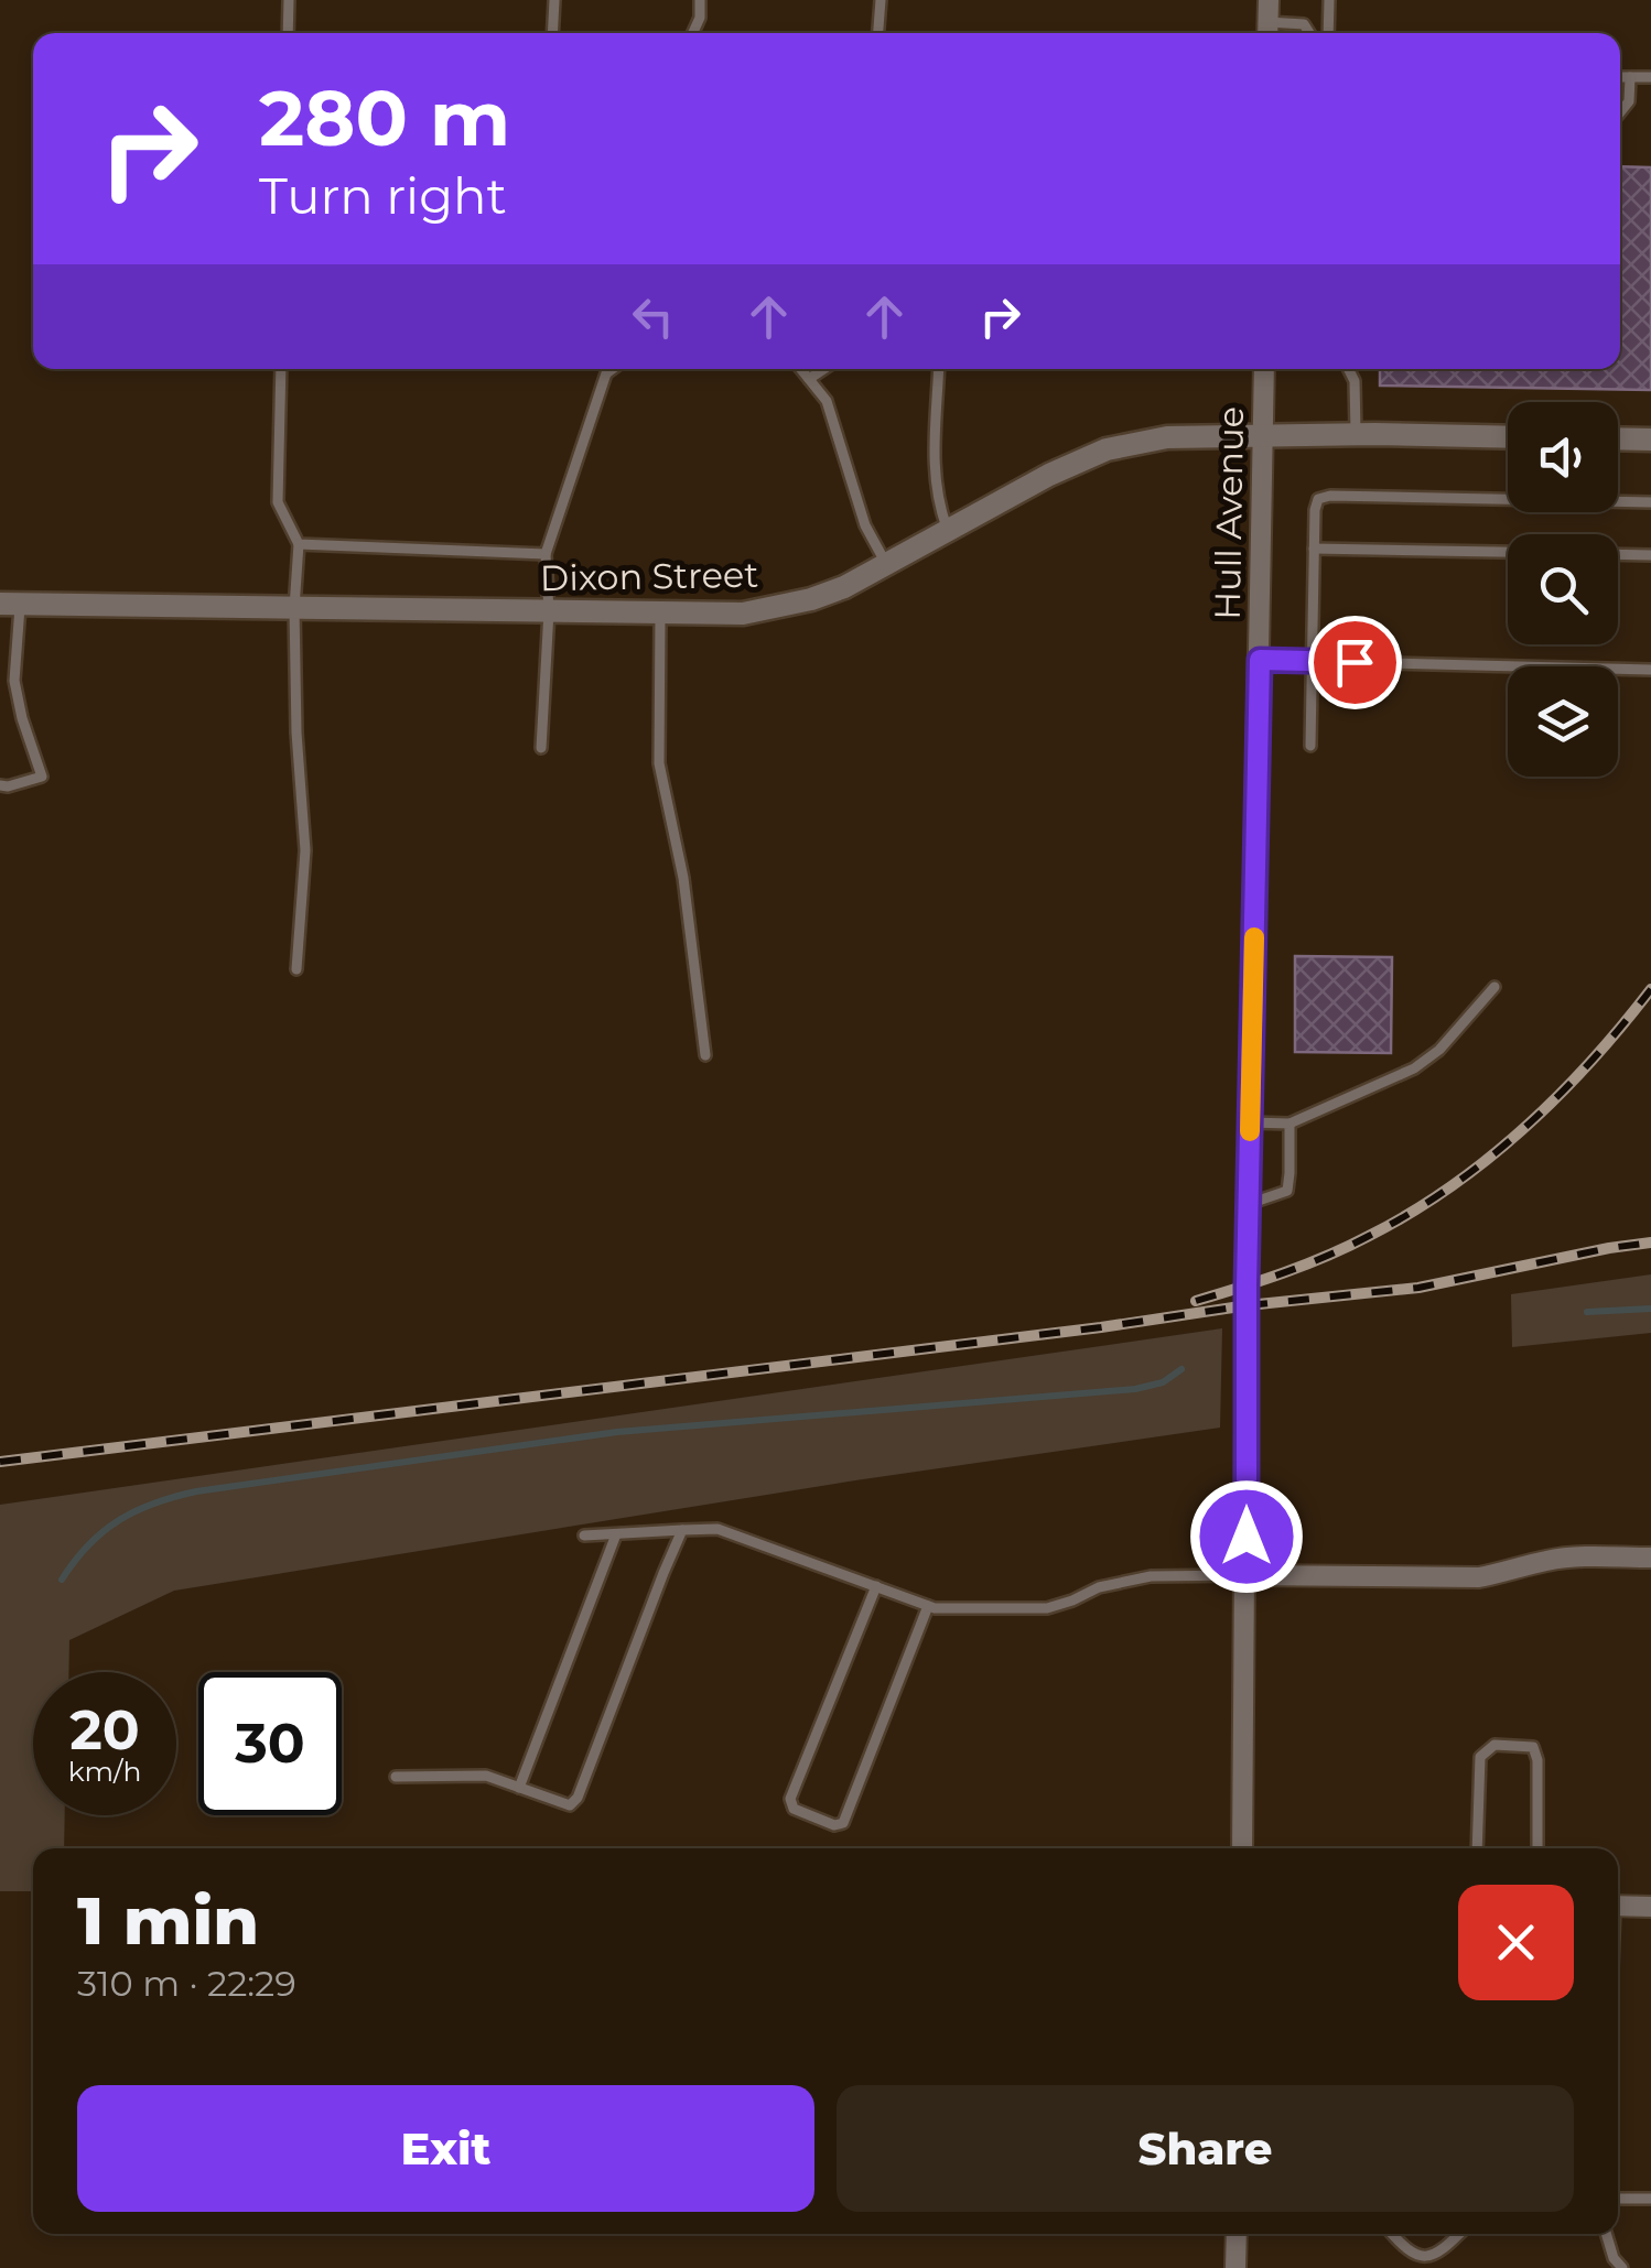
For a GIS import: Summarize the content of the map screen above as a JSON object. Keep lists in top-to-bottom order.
{
  "streets": {
    "street": ["Hull Avenue", "Dixon Street"]
  },
  "crossings": [
    ["Hull Avenue", "Dixon Street"]
  ],
  "page": {
    "turn": ["280 m", "Turn right"],
    "speed": "20 km/h",
    "limit": "30",
    "heading": ["1 min", "310 m · 22:29"],
    "buttons": ["Exit", "Share"]
  }
}
